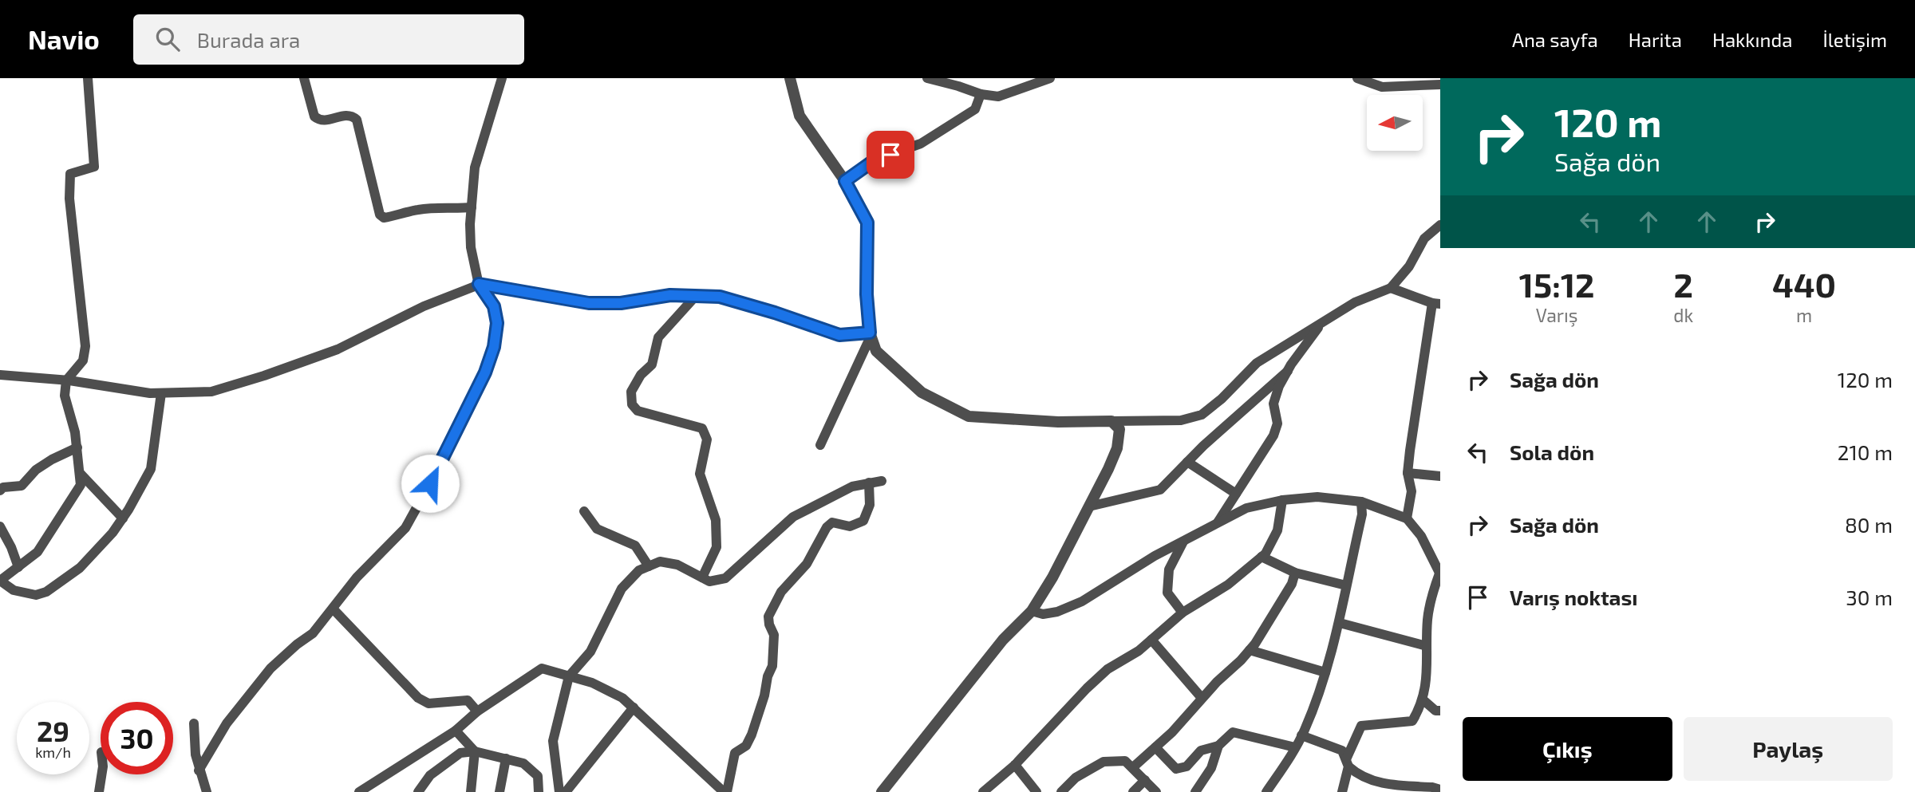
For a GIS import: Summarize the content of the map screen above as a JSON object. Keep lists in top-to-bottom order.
{
  "north": "left",
  "page": {
    "header": "Navio",
    "search": "Burada ara",
    "nav": [
      "Ana sayfa",
      "Harita",
      "Hakkında",
      "İletişim"
    ],
    "turn": ["120 m", "Sağa dön"],
    "eta": [
      "15:12",
      "Varış",
      "2",
      "dk",
      "440",
      "m"
    ],
    "list": [
      {
        "name": "Sağa dön",
        "value": "120 m"
      },
      {
        "name": "Sola dön",
        "value": "210 m"
      },
      {
        "name": "Sağa dön",
        "value": "80 m"
      },
      {
        "name": "Varış noktası",
        "value": "30 m"
      }
    ],
    "speed": "29 km/h",
    "limit": "30",
    "buttons": ["Çıkış", "Paylaş"]
  }
}
